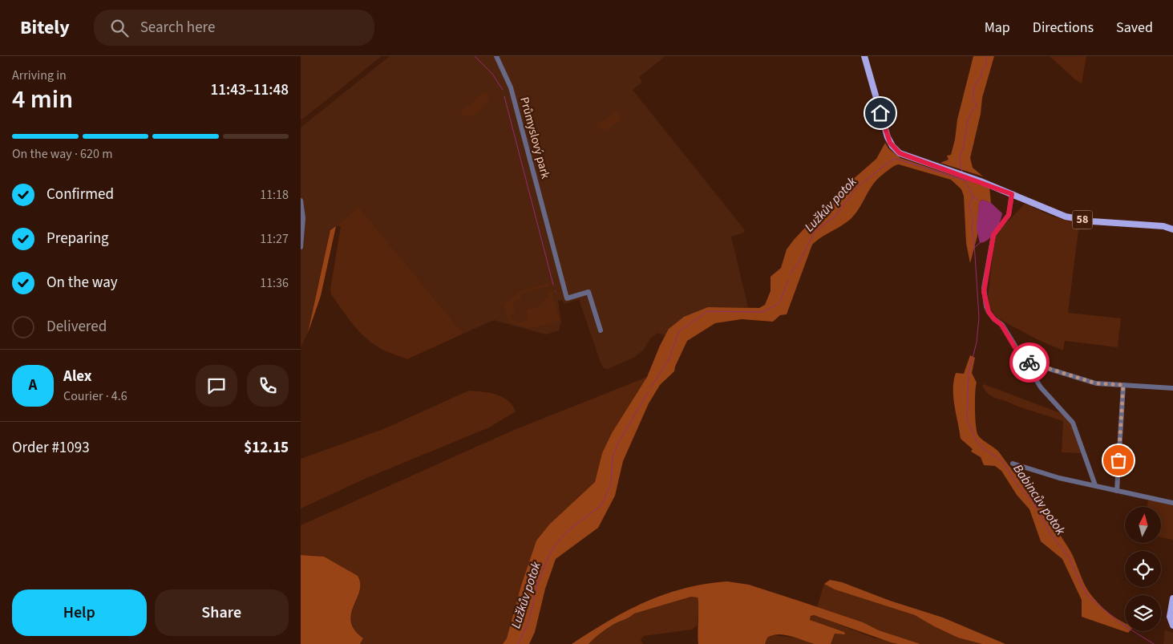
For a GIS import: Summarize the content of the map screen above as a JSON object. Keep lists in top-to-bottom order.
{
  "streets": {
    "main road": ["58"],
    "street": ["Průmyslový park"]
  },
  "water": ["Lužkův potok", "Babincův potok"],
  "north": "top",
  "page": {
    "header": "Bitely",
    "search": "Search here",
    "nav": ["Map", "Directions", "Saved"],
    "heading": ["4 min", "Arriving in", "11:43–11:48"],
    "panel": [
      "Alex",
      "Courier · 4.6",
      "Order #1093",
      "$12.15"
    ],
    "bar": "On the way · 620 m",
    "list": [
      ["Confirmed", "11:18"],
      ["Preparing", "11:27"],
      ["On the way", "11:36"],
      "Delivered"
    ],
    "round": "A",
    "buttons": ["Help", "Share"]
  }
}
